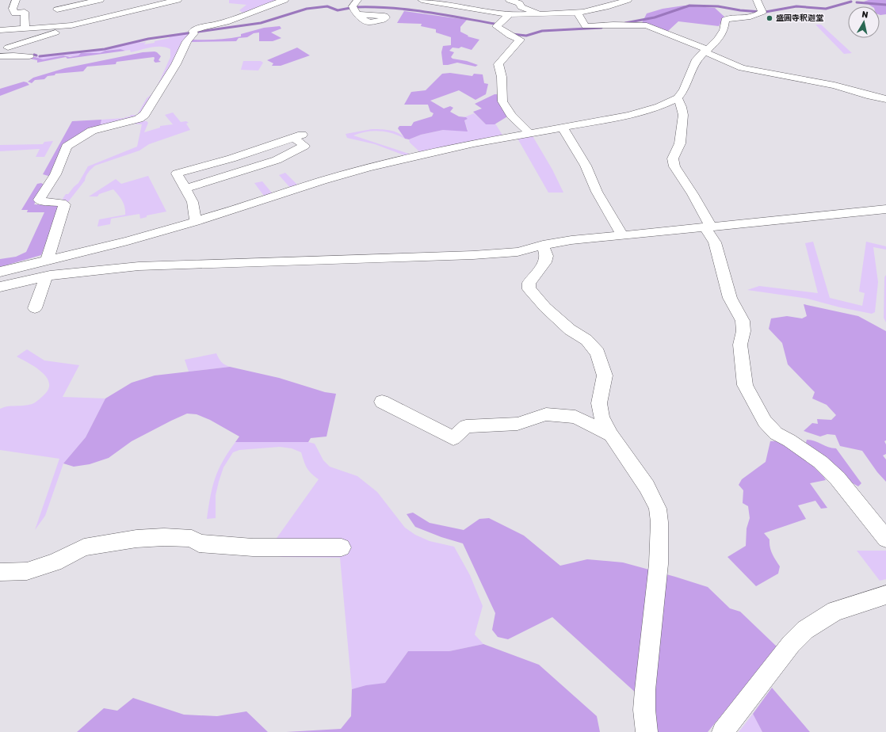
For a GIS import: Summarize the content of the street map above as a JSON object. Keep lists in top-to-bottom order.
{
  "places": ["盛圓寺釈迦堂"],
  "north": "top"
}
